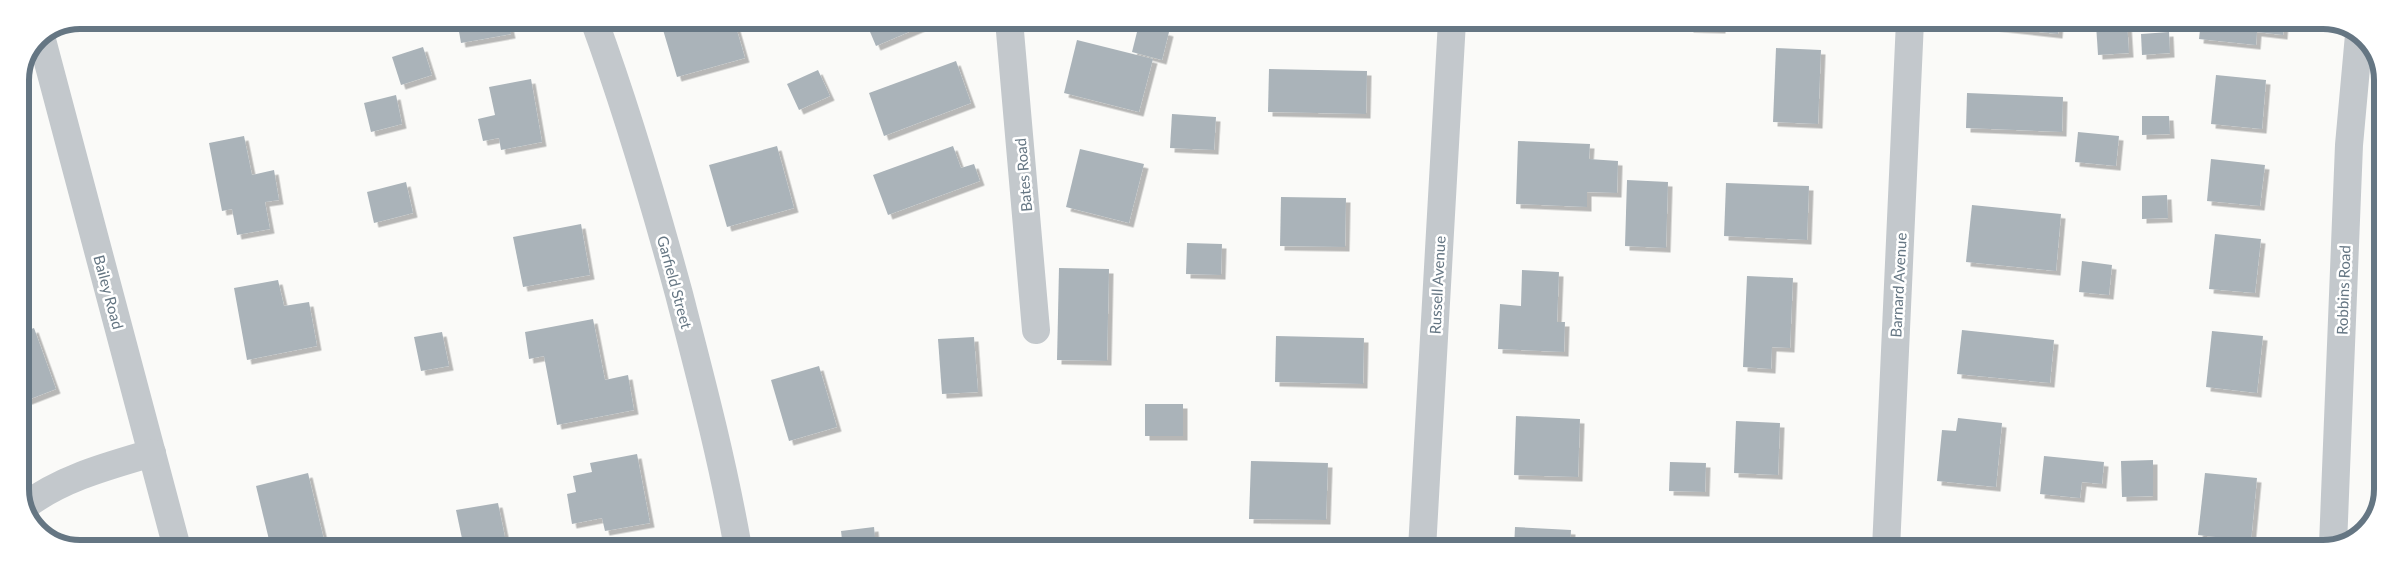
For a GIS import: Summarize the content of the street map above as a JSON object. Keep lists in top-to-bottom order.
{
  "streets": {
    "street": [
      "Bates Road",
      "Garfield Street",
      "Russell Avenue",
      "Barnard Avenue",
      "Robbins Road",
      "Bailey Road"
    ]
  }
}
